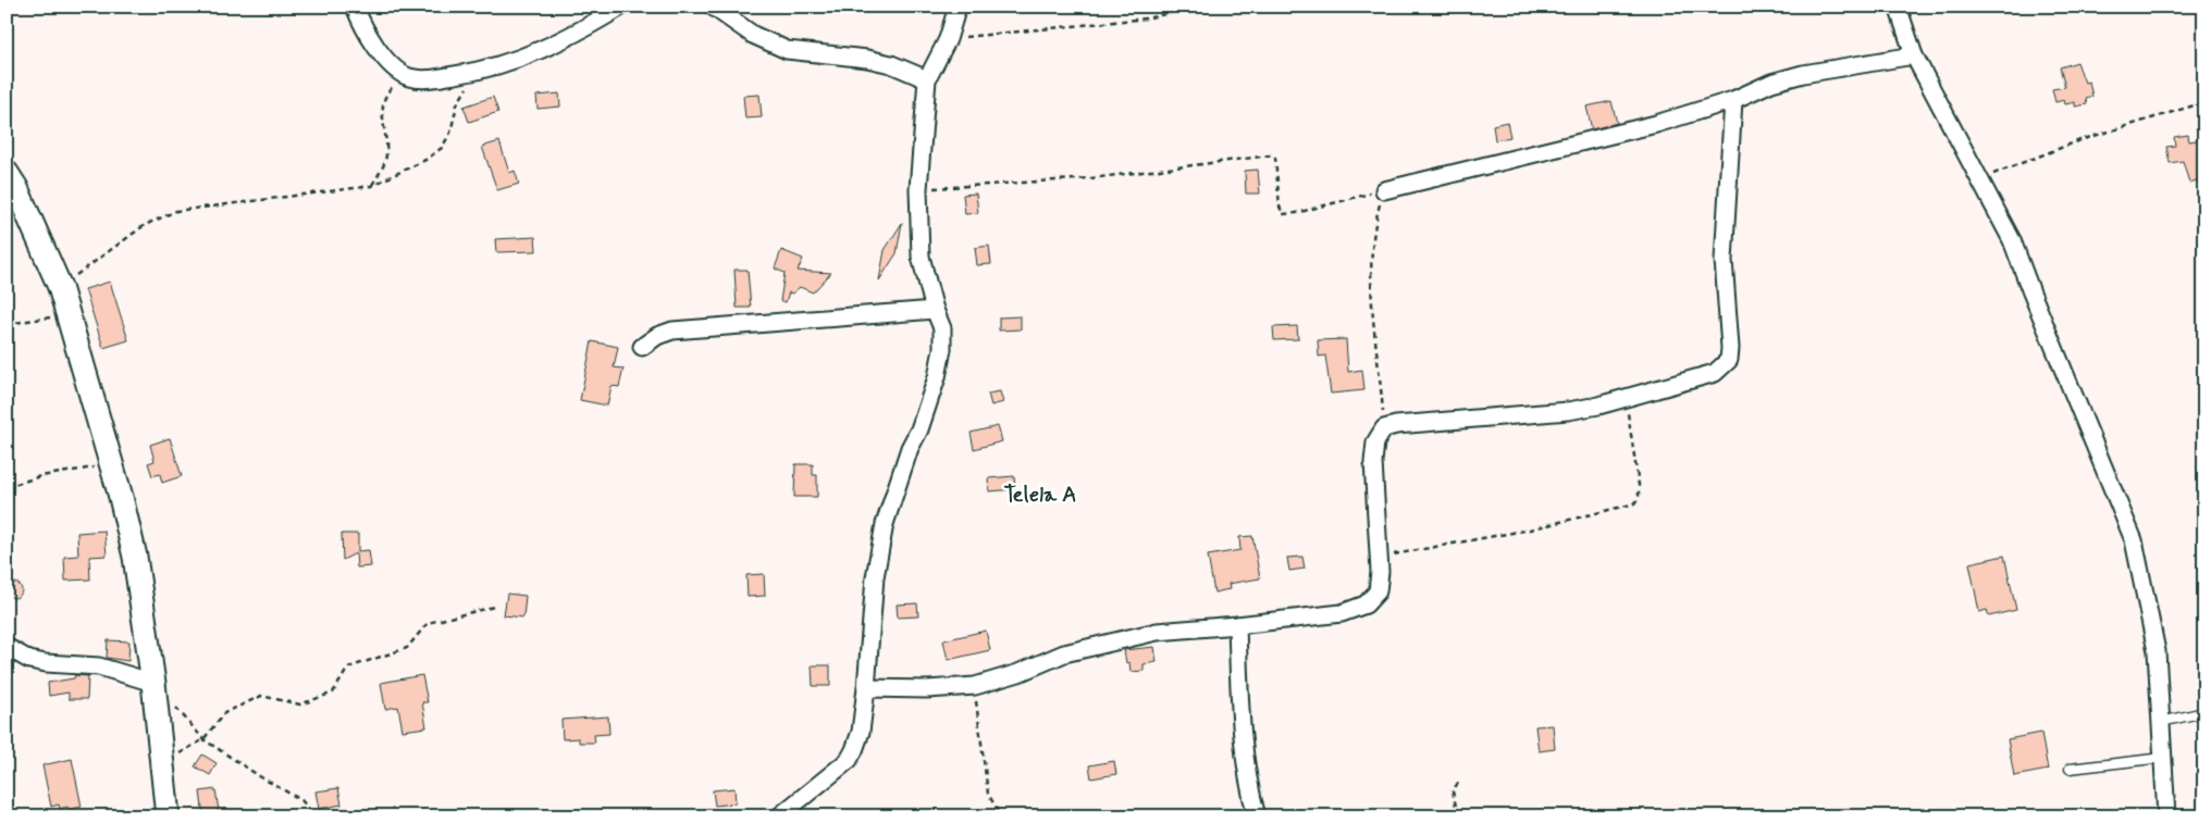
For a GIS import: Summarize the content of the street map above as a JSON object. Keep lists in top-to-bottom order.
{
  "districts": ["Telela A"]
}
